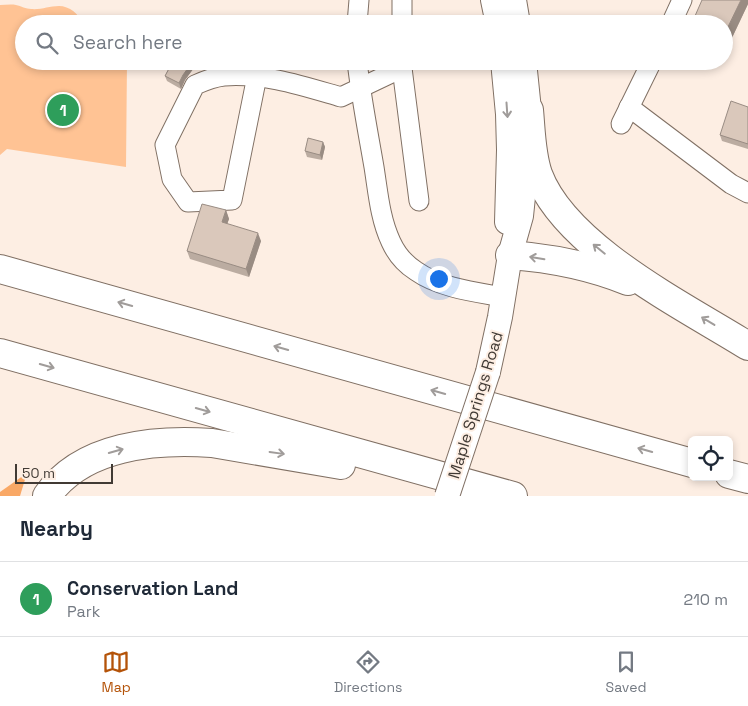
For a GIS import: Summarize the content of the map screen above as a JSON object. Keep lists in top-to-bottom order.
{
  "streets": {
    "main road": ["Maple Springs Road"]
  },
  "scale_bar": "50 m",
  "page": {
    "search": "Search here",
    "pins": "1",
    "scale": "50 m",
    "heading": "Nearby",
    "list": [
      {
        "mark": "1",
        "name": "Conservation Land",
        "note": "Park",
        "value": "210 m"
      }
    ],
    "nav": ["Map", "Directions", "Saved"]
  }
}
